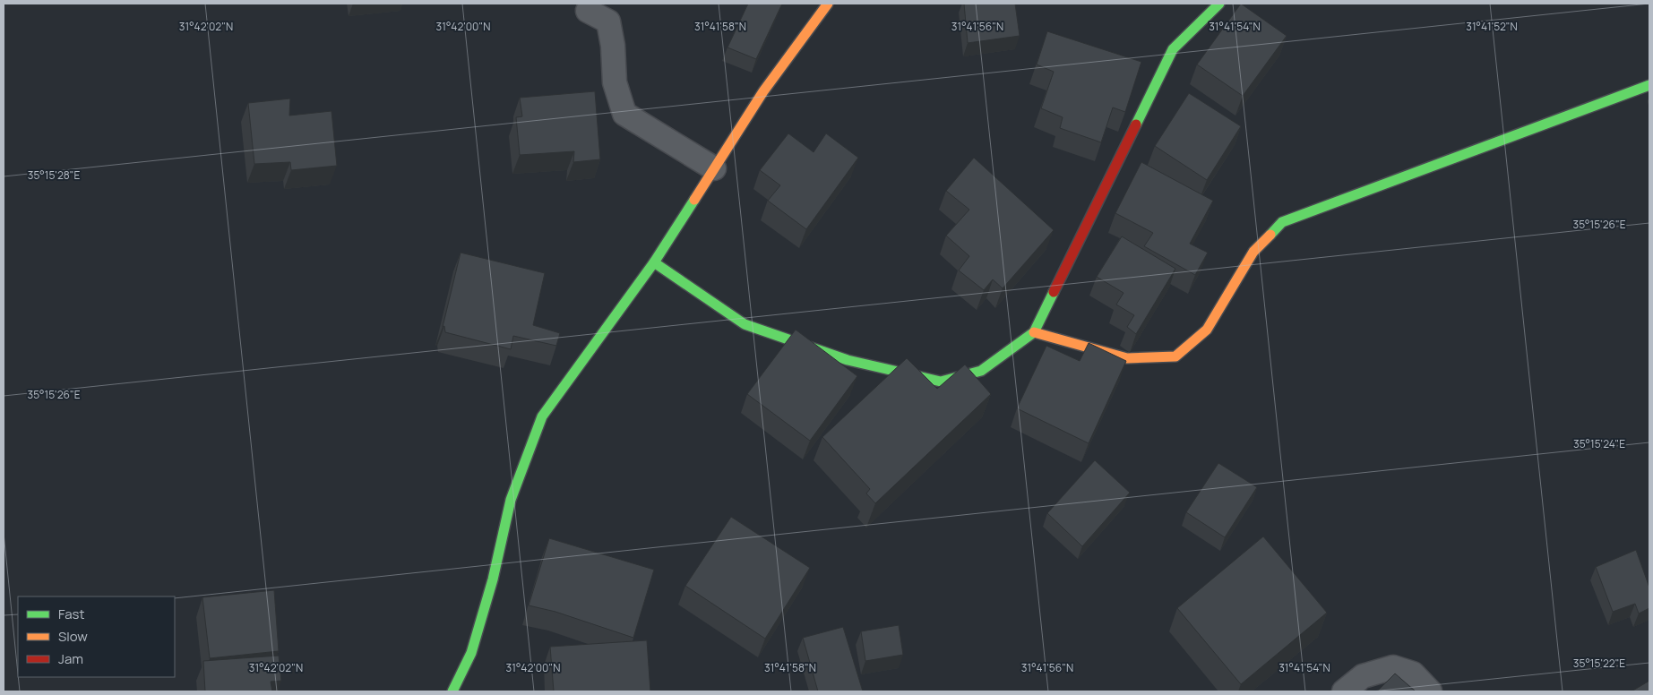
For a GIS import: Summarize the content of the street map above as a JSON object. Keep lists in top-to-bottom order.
{
  "legend": ["Fast", "Slow", "Jam"],
  "coordinates": [
    "31°42'02\"N",
    "31°42'00\"N",
    "31°41'58\"N",
    "31°41'56\"N",
    "31°41'54\"N",
    "31°41'52\"N",
    "35°15'28\"E",
    "35°15'26\"E",
    "35°15'24\"E",
    "35°15'22\"E"
  ]
}
